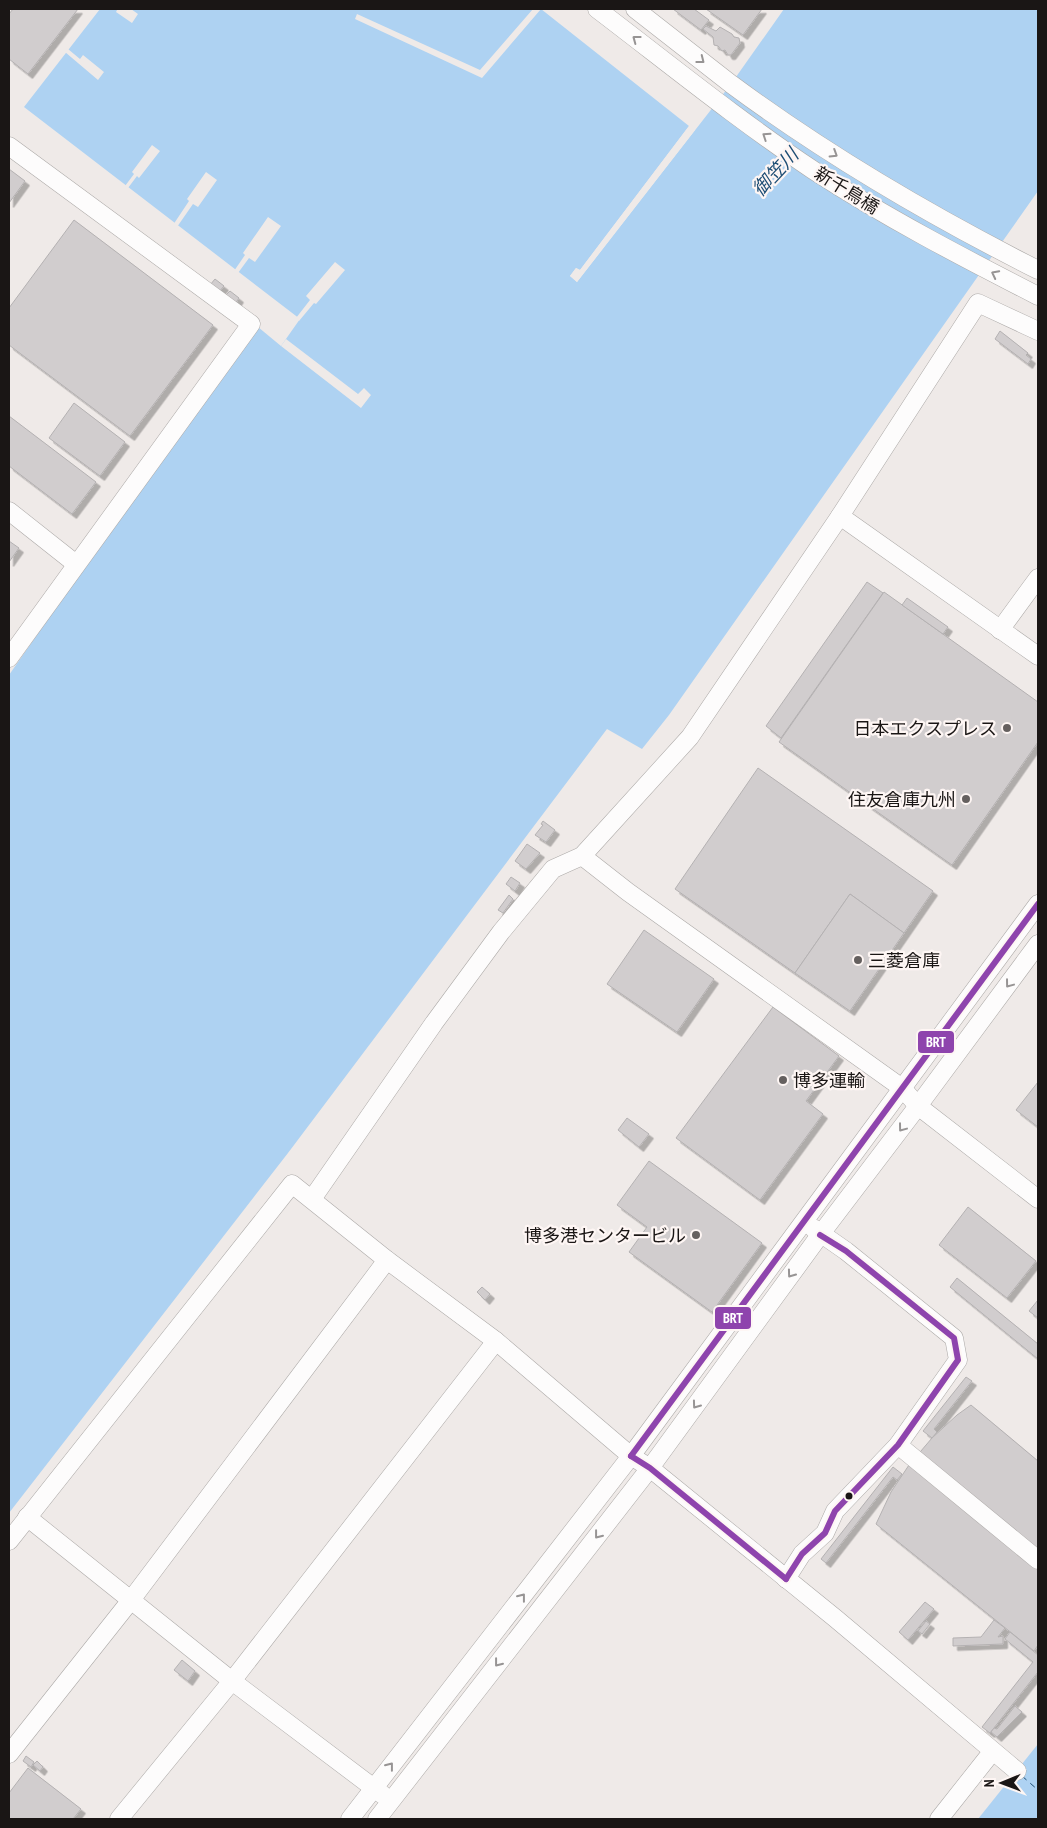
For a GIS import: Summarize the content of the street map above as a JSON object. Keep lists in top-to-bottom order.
{
  "streets": {
    "street": ["新千鳥橋"]
  },
  "water": ["御笠川"],
  "places": [
    "日本エクスプレス",
    "住友倉庫九州",
    "三菱倉庫",
    "博多運輸",
    "博多港センタービル"
  ],
  "lines": ["transit line BRT"],
  "north": "left"
}
